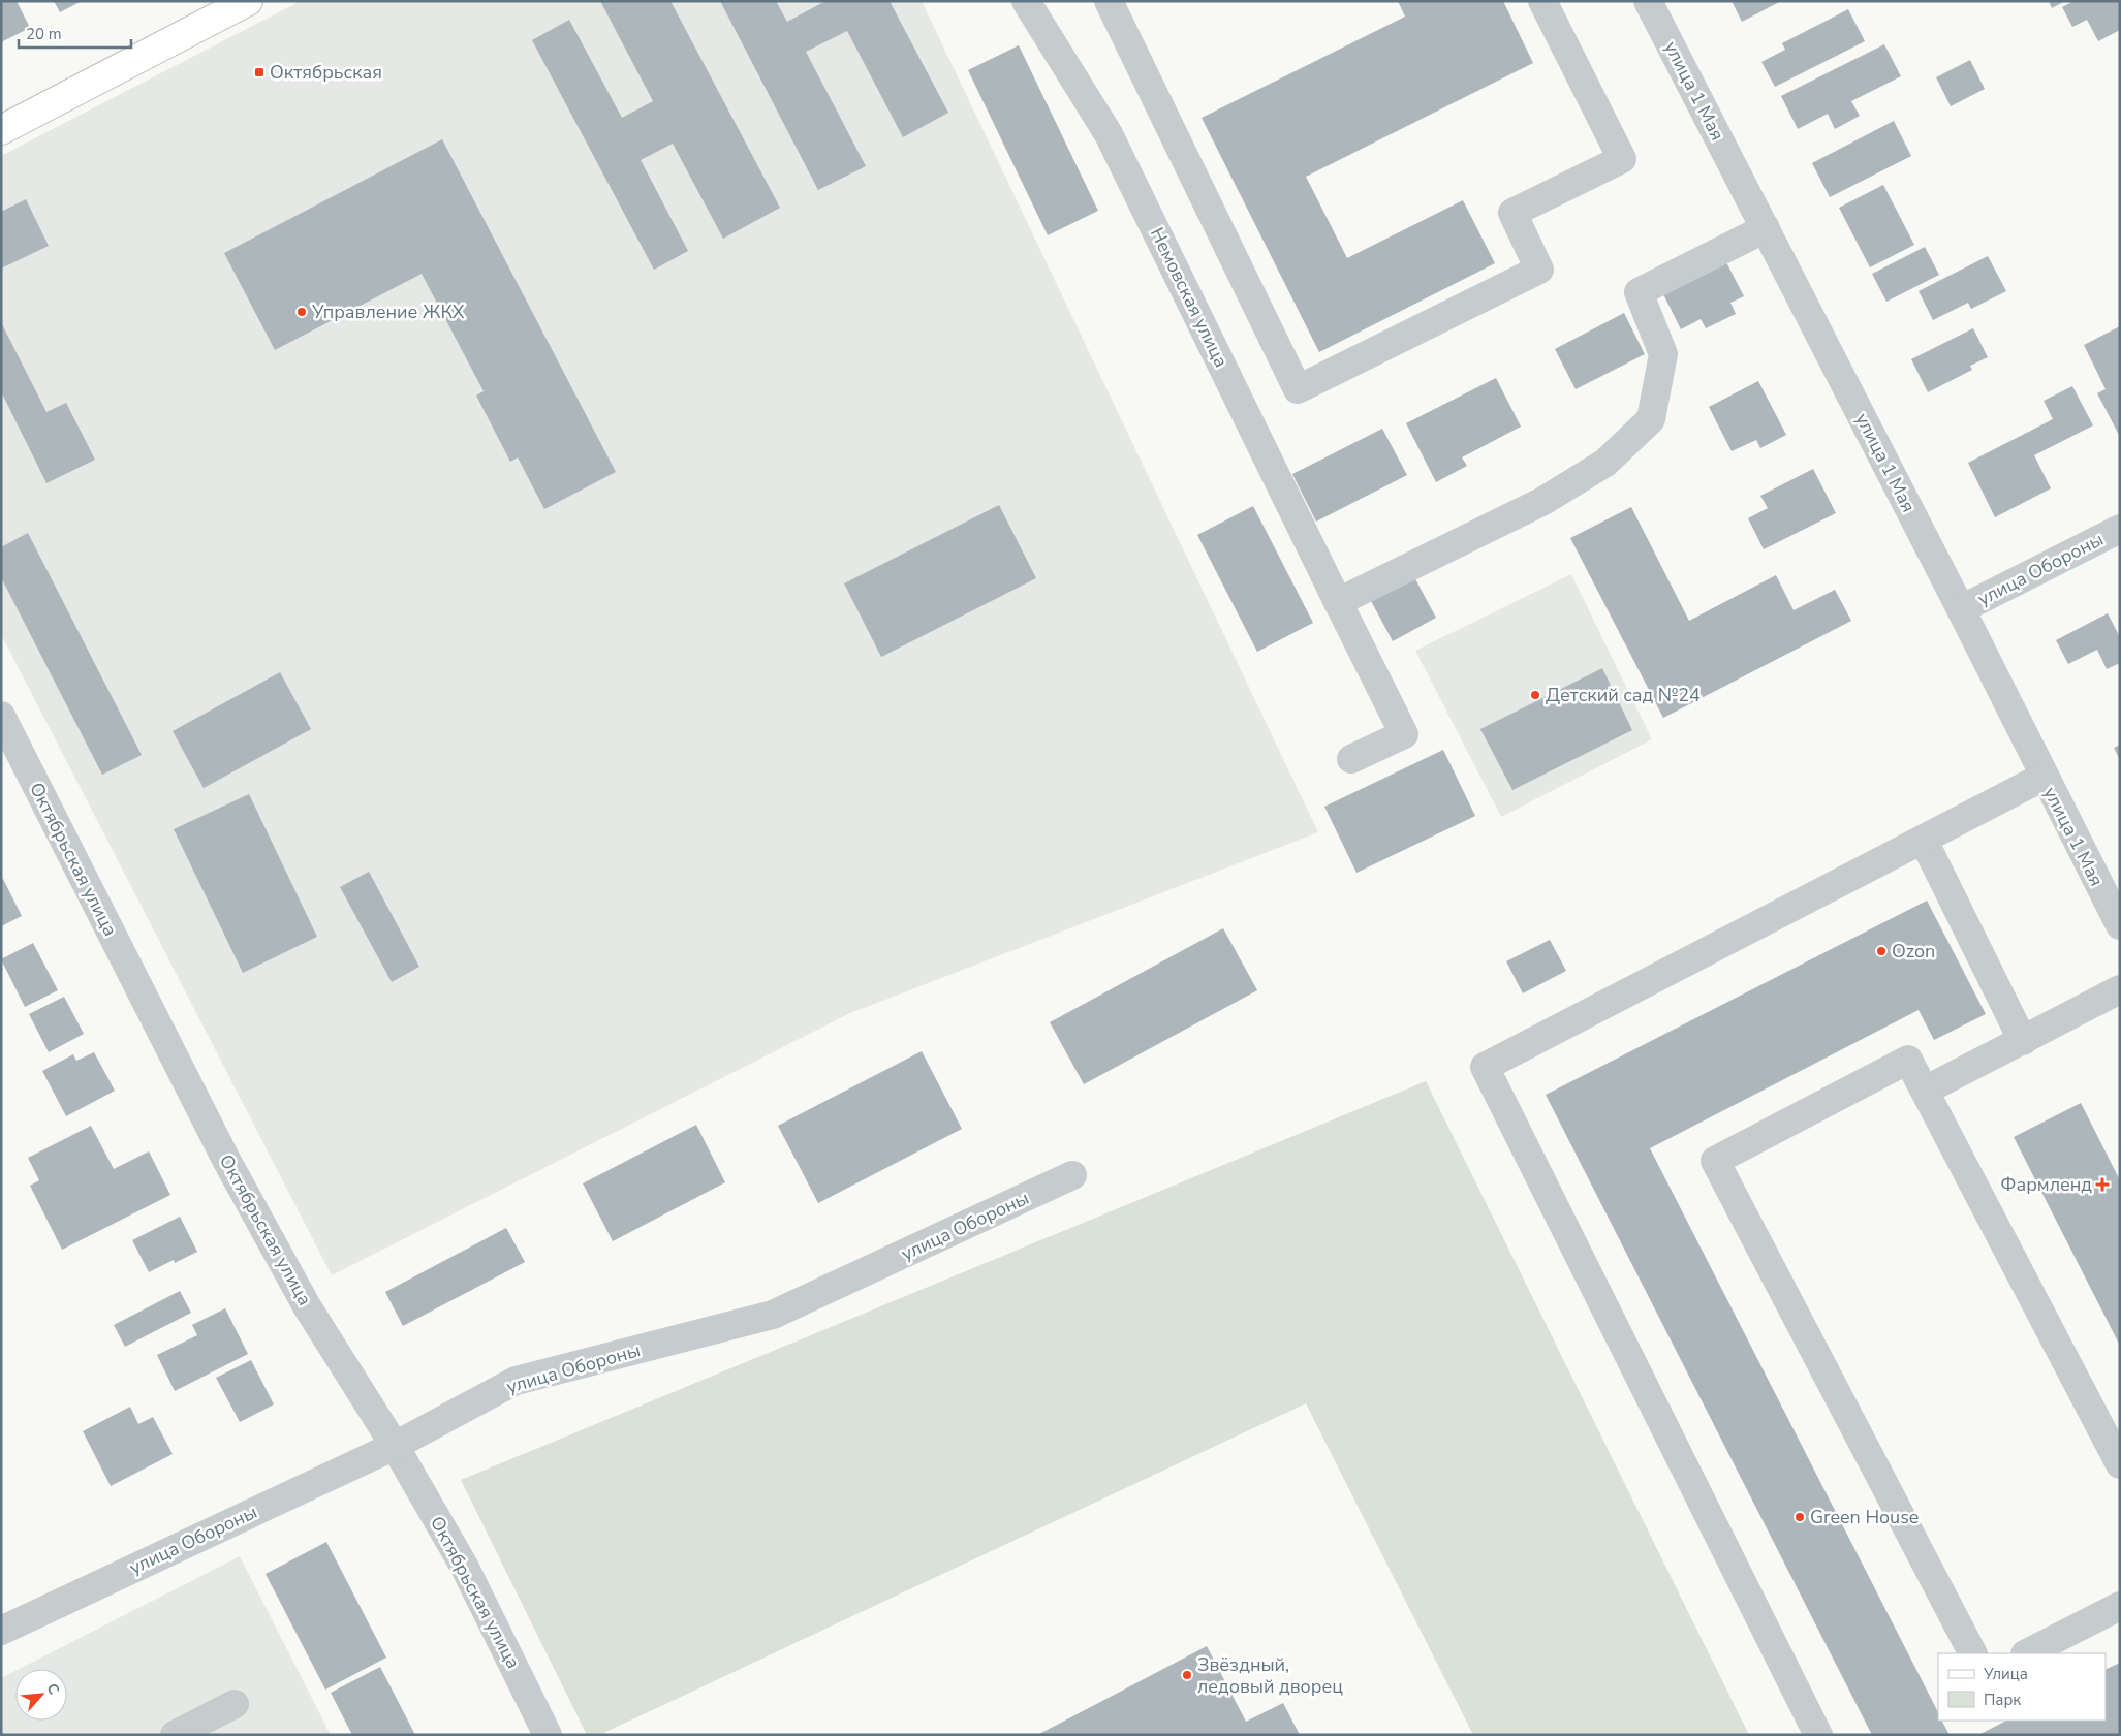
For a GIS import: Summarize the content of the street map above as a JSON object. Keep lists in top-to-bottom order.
{
  "streets": {
    "street": [
      "улица 1 Мая",
      "Немовская улица",
      "улица Обороны",
      "Октябрьская улица"
    ]
  },
  "crossings": [
    ["улица 1 Мая", "улица Обороны"],
    ["улица Обороны", "Октябрьская улица"]
  ],
  "places": {
    "transit": ["Октябрьская"],
    "other": [
      "Управление ЖКХ",
      "Детский сад №24",
      "Ozon",
      "Green House",
      "Звёздный, ледовый дворец"
    ],
    "health": ["Фармленд"]
  },
  "legend": ["Улица", "Парк"],
  "scale_bar": "20 m",
  "north": "top right"
}
